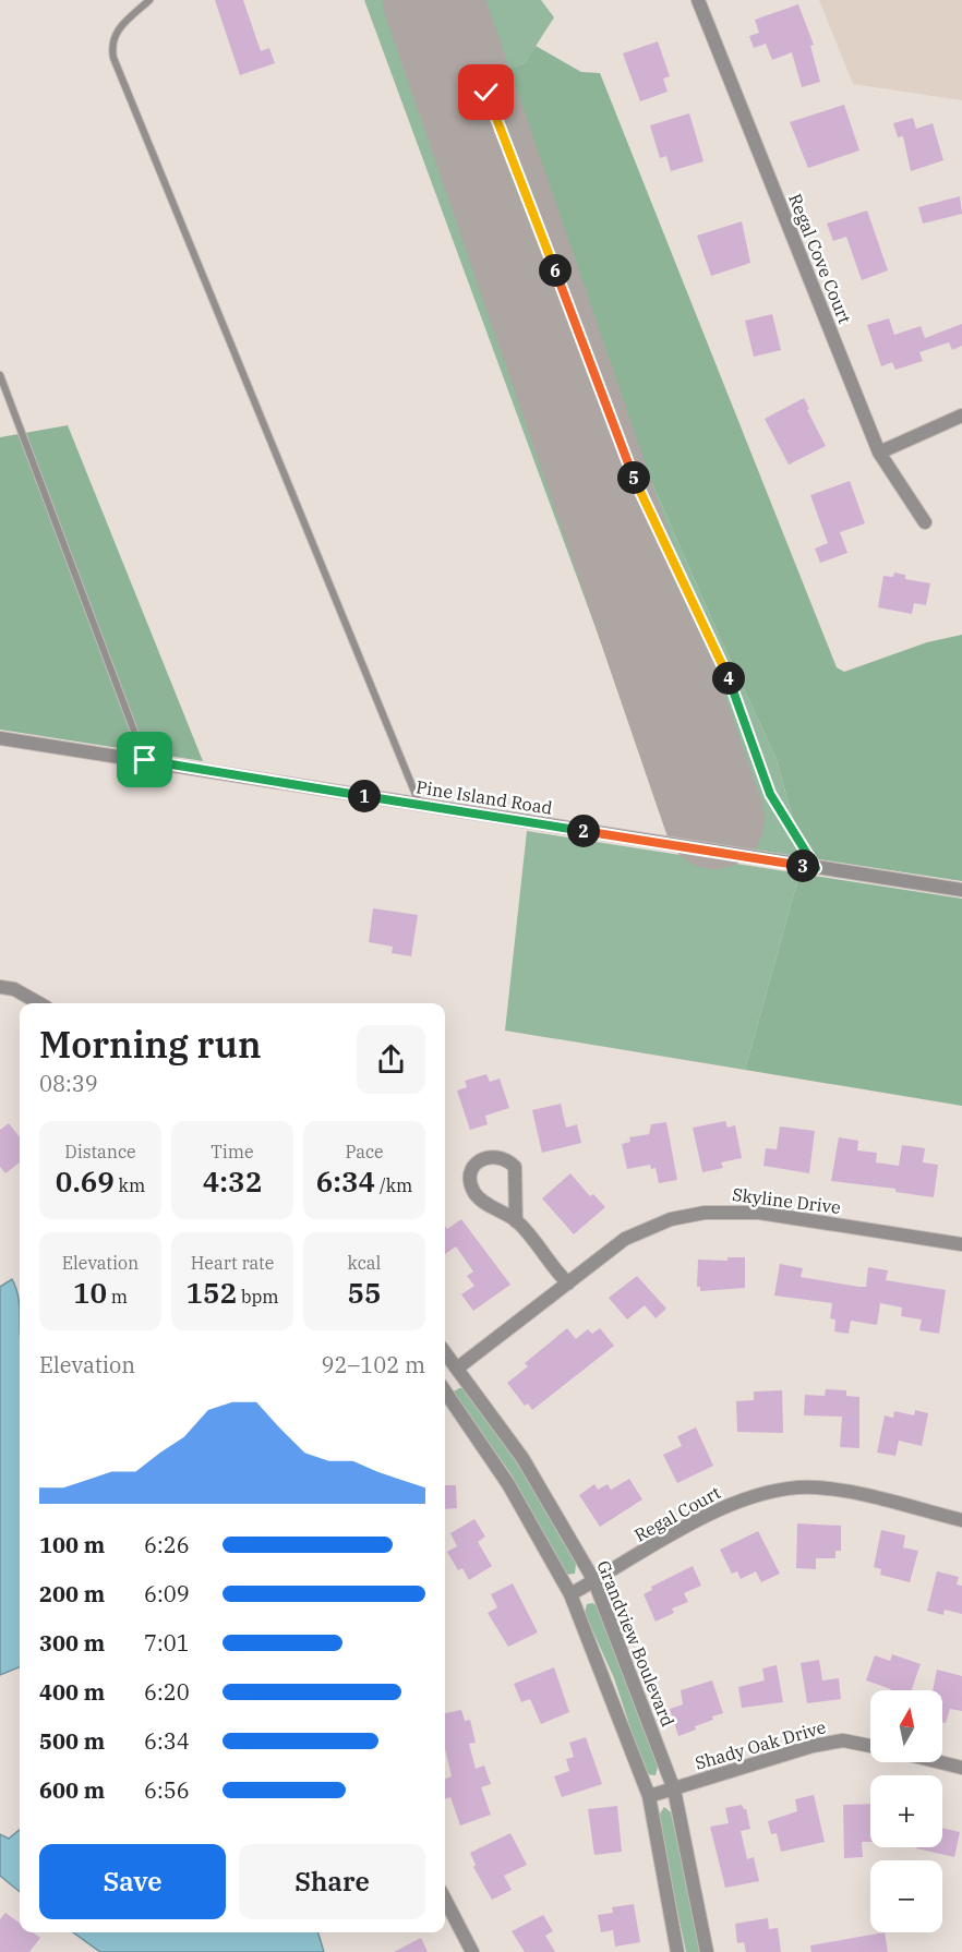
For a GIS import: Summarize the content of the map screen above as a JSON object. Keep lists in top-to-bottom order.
{
  "streets": {
    "street": [
      "Regal Cove Court",
      "Pine Island Road",
      "Skyline Drive",
      "Regal Court",
      "Grandview Boulevard",
      "Shady Oak Drive"
    ]
  },
  "crossings": [
    ["Skyline Drive", "Grandview Boulevard"],
    ["Regal Court", "Grandview Boulevard"],
    ["Grandview Boulevard", "Shady Oak Drive"]
  ],
  "north": "top",
  "page": {
    "pins": [
      "6",
      "5",
      "4",
      "1",
      "2",
      "3"
    ],
    "heading": ["Morning run", "08:39"],
    "stats": [
      ["Distance", "0.69 km"],
      ["Time", "4:32"],
      ["Pace", "6:34 /km"],
      ["Elevation", "10 m"],
      ["Heart rate", "152 bpm"],
      ["kcal", "55"]
    ],
    "chart": ["Elevation", "92–102 m"],
    "list": [
      {
        "name": "100 m",
        "note": "6:26"
      },
      {
        "name": "200 m",
        "note": "6:09"
      },
      {
        "name": "300 m",
        "note": "7:01"
      },
      {
        "name": "400 m",
        "note": "6:20"
      },
      {
        "name": "500 m",
        "note": "6:34"
      },
      {
        "name": "600 m",
        "note": "6:56"
      }
    ],
    "map_buttons": ["+", "−"],
    "buttons": ["Save", "Share"]
  }
}
